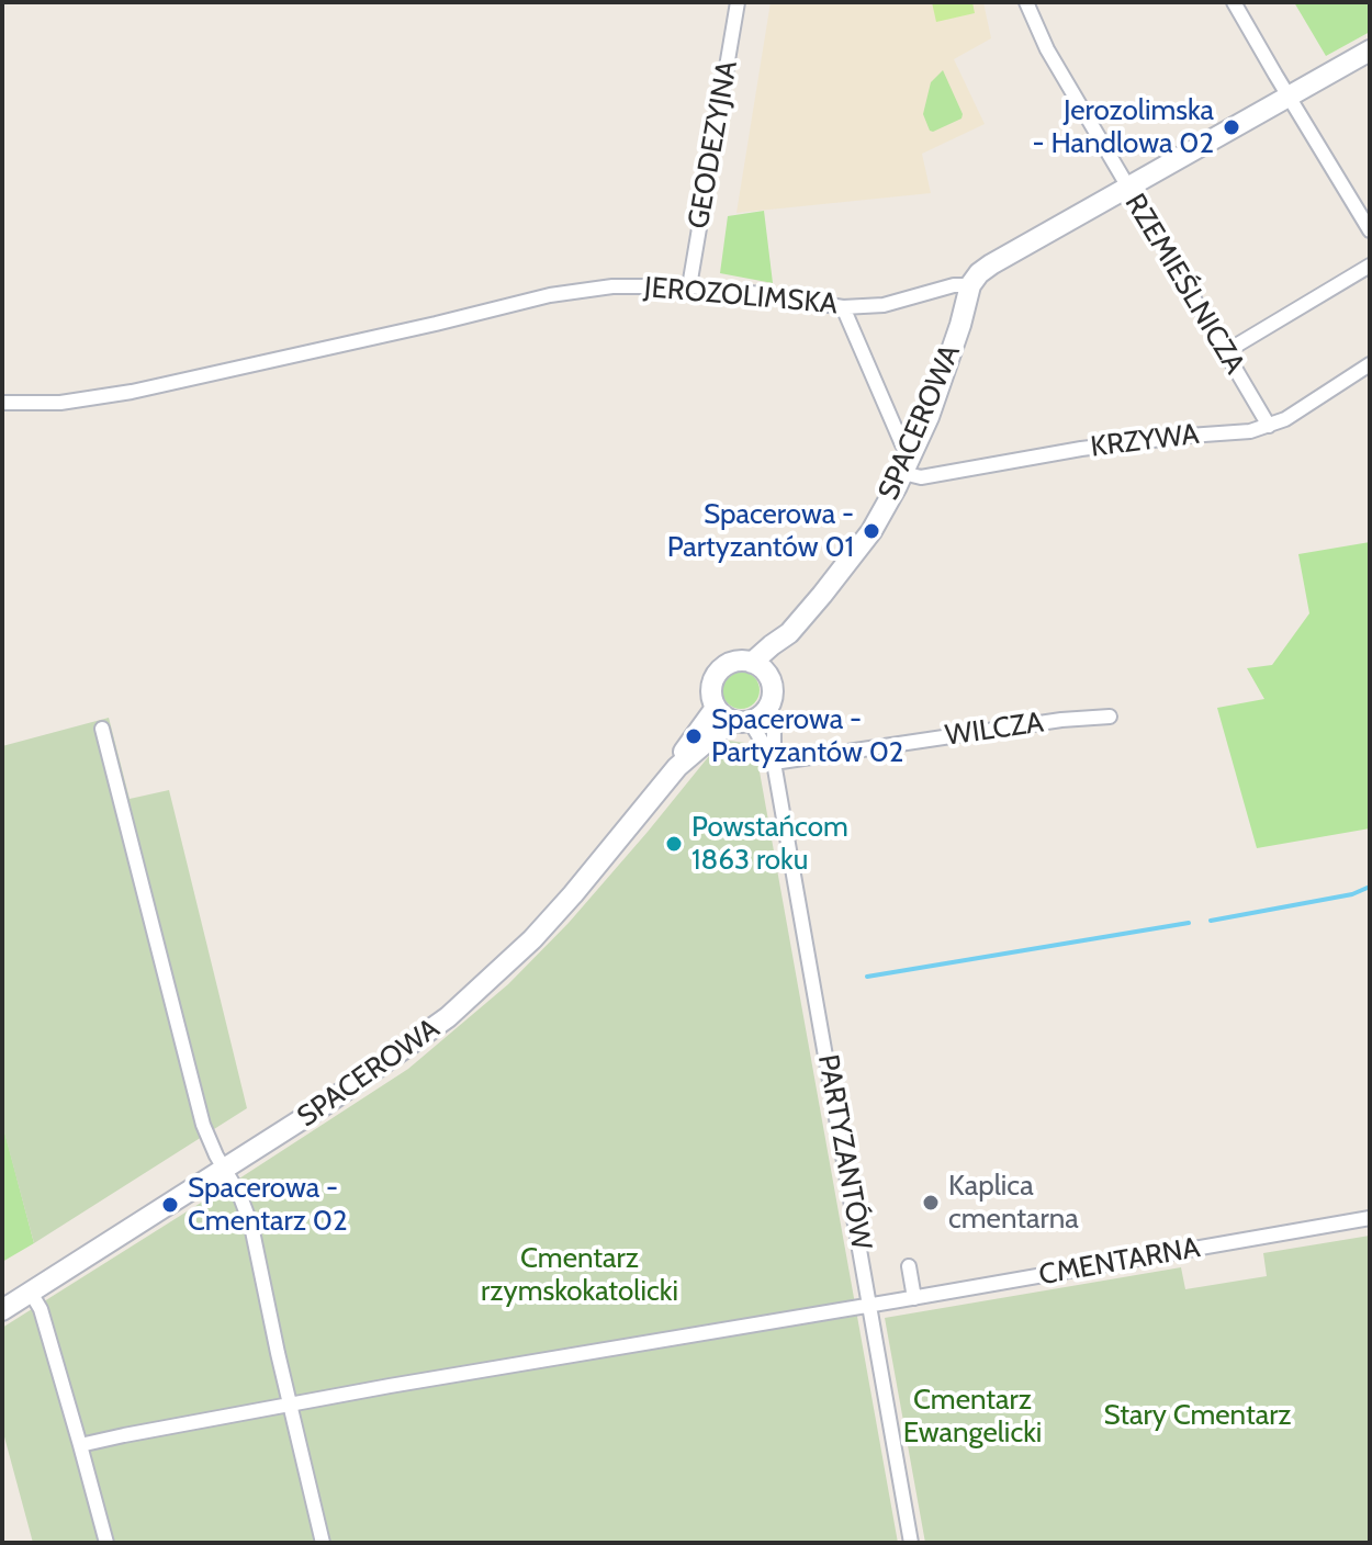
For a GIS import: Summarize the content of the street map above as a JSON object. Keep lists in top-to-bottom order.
{
  "streets": {
    "street": [
      "GEODEZYJNA",
      "RZEMIEŚLNICZA",
      "JEROZOLIMSKA",
      "SPACEROWA",
      "KRZYWA",
      "WILCZA",
      "PARTYZANTÓW",
      "CMENTARNA"
    ]
  },
  "crossings": [
    ["GEODEZYJNA", "JEROZOLIMSKA"],
    ["RZEMIEŚLNICZA", "JEROZOLIMSKA"],
    ["RZEMIEŚLNICZA", "KRZYWA"],
    ["JEROZOLIMSKA", "SPACEROWA"],
    ["SPACEROWA", "KRZYWA"],
    ["SPACEROWA", "PARTYZANTÓW"],
    ["WILCZA", "PARTYZANTÓW"],
    ["PARTYZANTÓW", "CMENTARNA"]
  ],
  "parks": ["Cmentarz rzymskokatolicki", "Cmentarz Ewangelicki", "Stary Cmentarz"],
  "places": [
    "Jerozolimska - Handlowa 02",
    "Spacerowa - Partyzantów 01",
    "Spacerowa - Partyzantów 02",
    "Powstańcom 1863 roku",
    "Kaplica cmentarna",
    "Spacerowa - Cmentarz 02"
  ]
}
